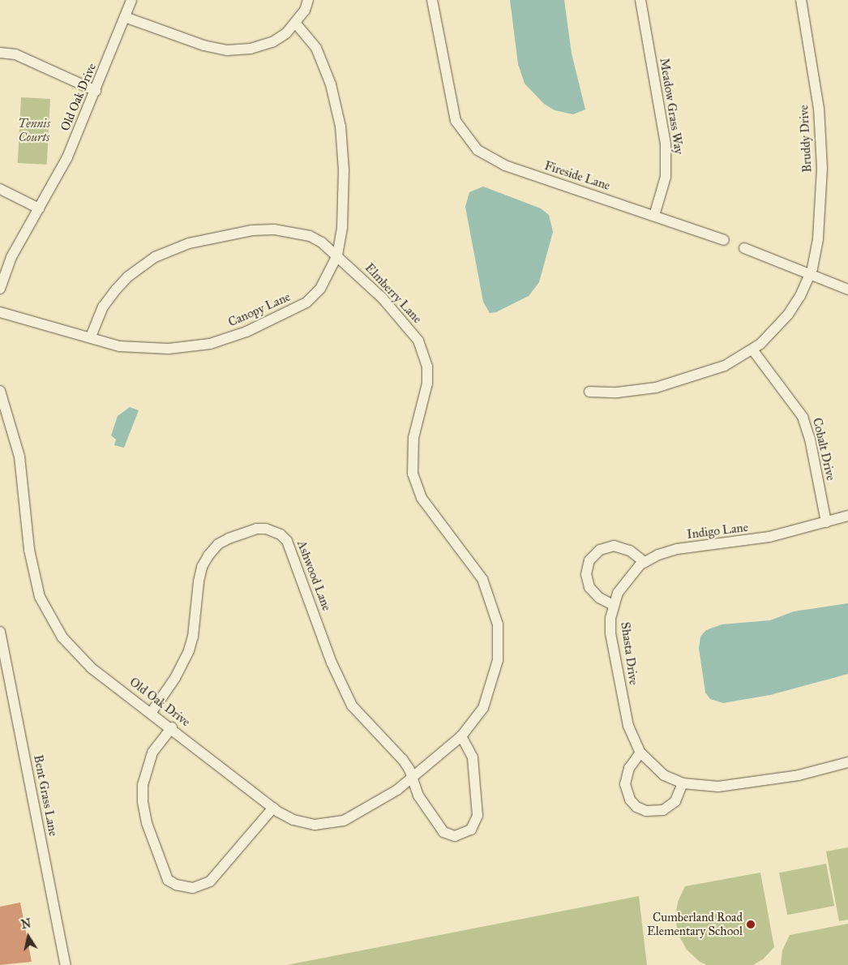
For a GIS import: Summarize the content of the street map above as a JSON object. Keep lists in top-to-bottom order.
{
  "streets": {
    "street": [
      "Old Oak Drive",
      "Meadow Grass Way",
      "Bruddy Drive",
      "Fireside Lane",
      "Elmberry Lane",
      "Canopy Lane",
      "Cobalt Drive",
      "Indigo Lane",
      "Ashwood Lane",
      "Shasta Drive",
      "Bent Grass Lane"
    ]
  },
  "crossings": [
    ["Old Oak Drive", "Elmberry Lane"],
    ["Old Oak Drive", "Ashwood Lane"],
    ["Meadow Grass Way", "Fireside Lane"],
    ["Bruddy Drive", "Cobalt Drive"],
    ["Elmberry Lane", "Canopy Lane"],
    ["Elmberry Lane", "Ashwood Lane"],
    ["Cobalt Drive", "Indigo Lane"],
    ["Indigo Lane", "Shasta Drive"]
  ],
  "parks": ["Tennis Courts"],
  "places": ["Cumberland Road Elementary School"],
  "north": "top"
}
